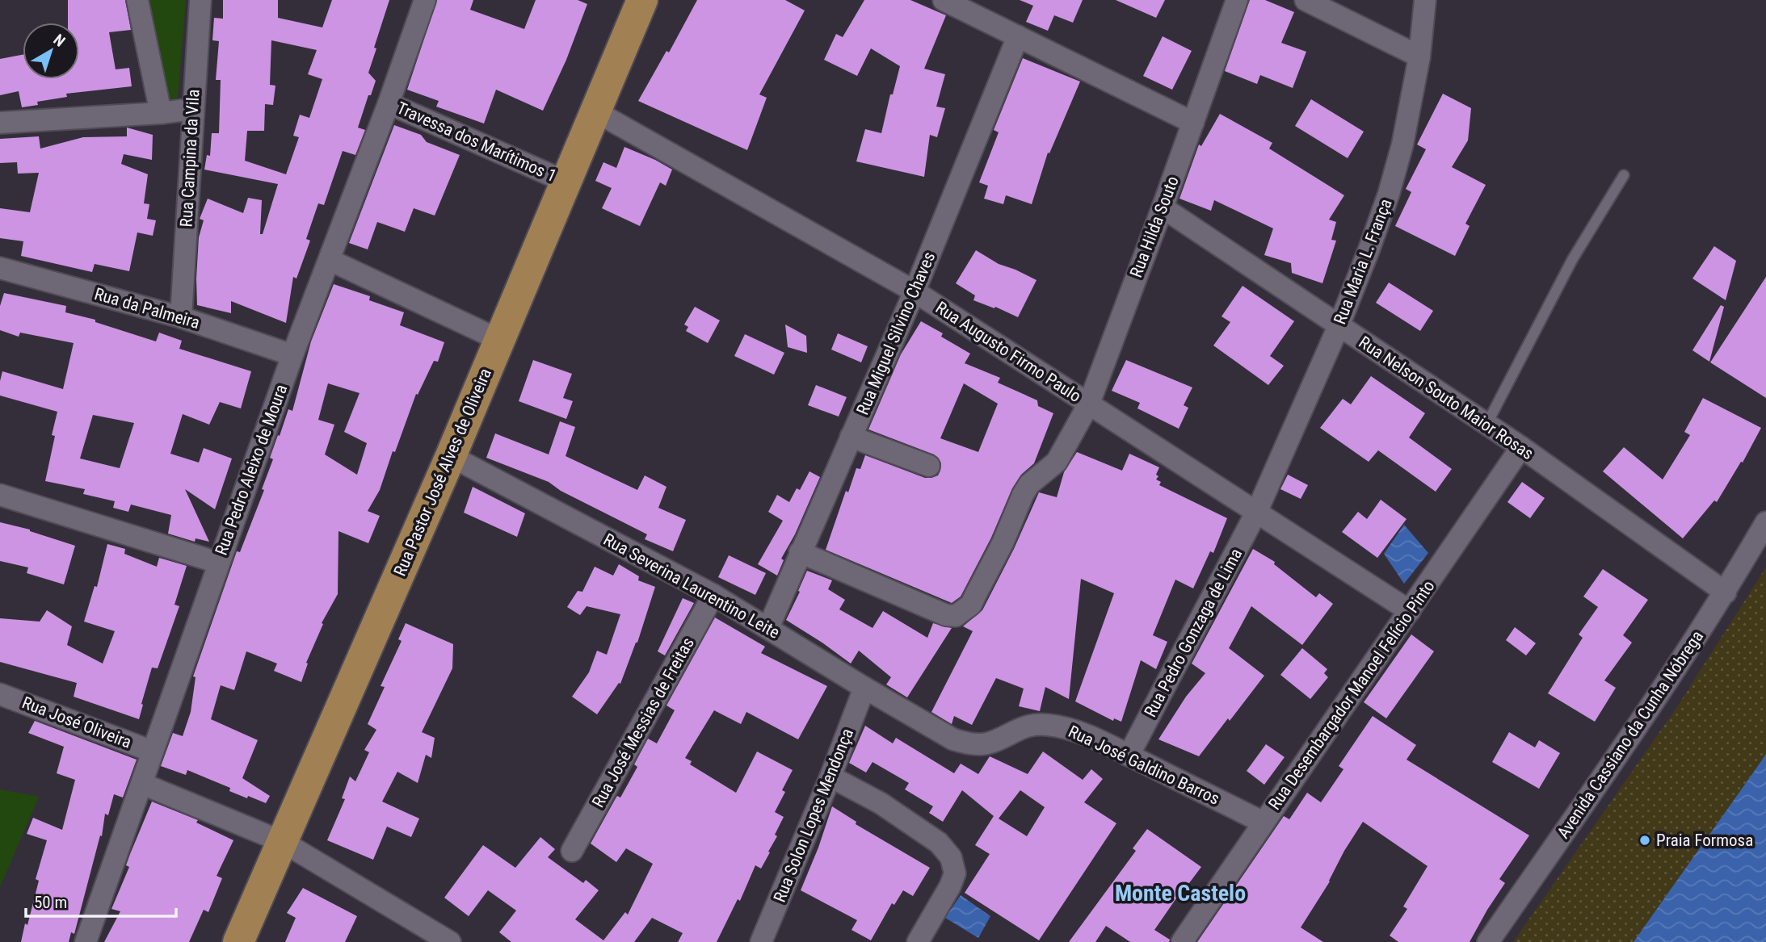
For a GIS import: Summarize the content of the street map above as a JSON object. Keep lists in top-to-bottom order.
{
  "streets": {
    "main road": ["Rua Pastor José Alves de Oliveira"],
    "street": [
      "Travessa dos Marítimos 1",
      "Rua Campina da Vila",
      "Rua Hilda Souto",
      "Rua Maria L. França",
      "Rua da Palmeira",
      "Rua Miguel Silvino Chaves",
      "Rua Augusto Firmo Paulo",
      "Rua Nelson Souto Maior Rosas",
      "Rua Pedro Aleixo de Moura",
      "Rua Severina Laurentino Leite",
      "Rua Pedro Gonzaga de Lima",
      "Rua Desembargador Manoel Felício Pinto",
      "Rua José Oliveira",
      "Rua José Messias de Freitas",
      "Avenida Cassiano da Cunha Nóbrega",
      "Rua José Galdino Barros",
      "Rua Solon Lopes Mendonça"
    ]
  },
  "crossings": [
    ["Travessa dos Marítimos 1", "Rua Pedro Aleixo de Moura"],
    ["Travessa dos Marítimos 1", "Rua Pastor José Alves de Oliveira"],
    ["Rua Campina da Vila", "Rua da Palmeira"],
    ["Rua Hilda Souto", "Rua Miguel Silvino Chaves"],
    ["Rua Hilda Souto", "Rua Augusto Firmo Paulo"],
    ["Rua Hilda Souto", "Rua Nelson Souto Maior Rosas"],
    ["Rua Maria L. França", "Rua Augusto Firmo Paulo"],
    ["Rua Maria L. França", "Rua Nelson Souto Maior Rosas"],
    ["Rua Maria L. França", "Rua Pedro Gonzaga de Lima"],
    ["Rua da Palmeira", "Rua Pedro Aleixo de Moura"],
    ["Rua Miguel Silvino Chaves", "Rua Augusto Firmo Paulo"],
    ["Rua Miguel Silvino Chaves", "Rua Severina Laurentino Leite"],
    ["Rua Augusto Firmo Paulo", "Rua Pastor José Alves de Oliveira"],
    ["Rua Augusto Firmo Paulo", "Rua Pedro Gonzaga de Lima"],
    ["Rua Augusto Firmo Paulo", "Rua Desembargador Manoel Felício Pinto"],
    ["Rua Nelson Souto Maior Rosas", "Rua Desembargador Manoel Felício Pinto"],
    ["Rua Nelson Souto Maior Rosas", "Avenida Cassiano da Cunha Nóbrega"],
    ["Rua Pedro Aleixo de Moura", "Rua José Oliveira"],
    ["Rua Pastor José Alves de Oliveira", "Rua Severina Laurentino Leite"],
    ["Rua Severina Laurentino Leite", "Rua José Messias de Freitas"],
    ["Rua Severina Laurentino Leite", "Rua José Galdino Barros"],
    ["Rua Severina Laurentino Leite", "Rua Solon Lopes Mendonça"],
    ["Rua Pedro Gonzaga de Lima", "Rua José Galdino Barros"],
    ["Rua Desembargador Manoel Felício Pinto", "Rua José Galdino Barros"]
  ],
  "districts": ["Monte Castelo"],
  "places": ["Praia Formosa"],
  "scale_bar": "50 m",
  "north": "top right"
}
